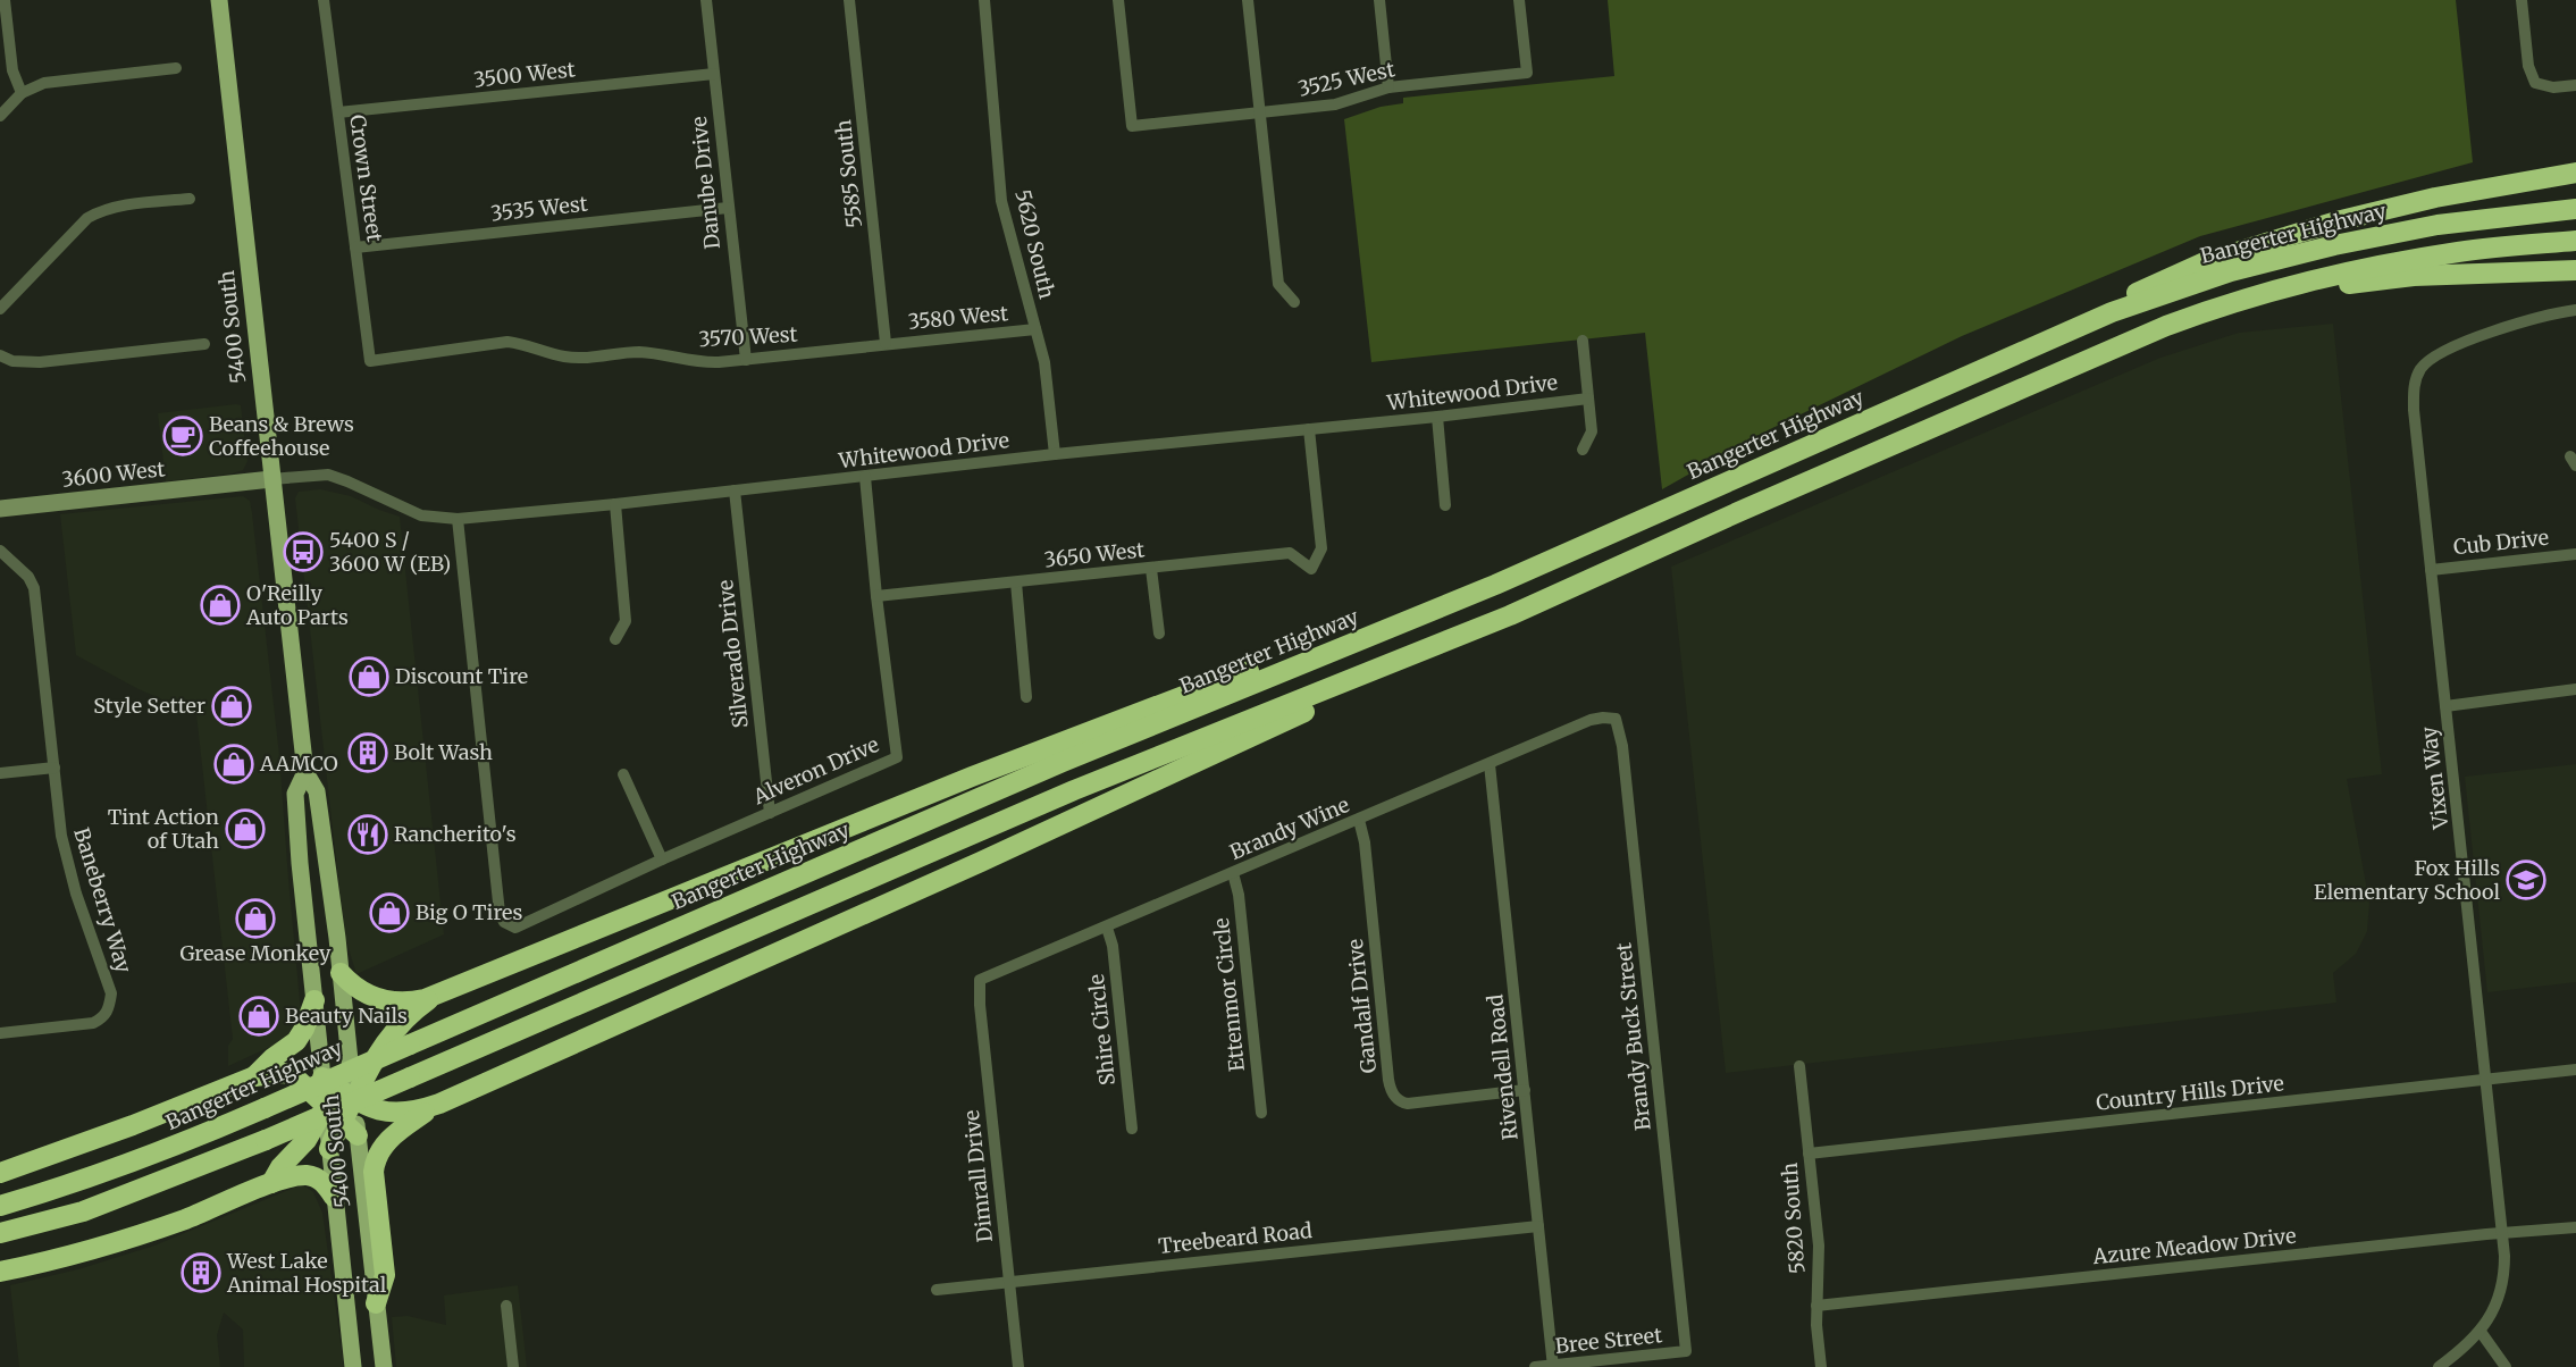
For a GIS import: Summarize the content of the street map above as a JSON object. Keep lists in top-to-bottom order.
{
  "streets": {
    "highway": ["Bangerter Highway"],
    "main road": ["5400 South"],
    "street": [
      "3500 West",
      "3525 West",
      "5585 South",
      "Crown Street",
      "Danube Drive",
      "3535 West",
      "5620 South",
      "3580 West",
      "3570 West",
      "Whitewood Drive",
      "3600 West",
      "Cub Drive",
      "3650 West",
      "Silverado Drive",
      "Alveron Drive",
      "Vixen Way",
      "Brandy Wine",
      "Baneberry Way",
      "Ettenmor Circle",
      "Gandalf Drive",
      "Shire Circle",
      "Brandy Buck Street",
      "Rivendell Road",
      "Country Hills Drive",
      "Dimrall Drive",
      "5820 South",
      "Treebeard Road",
      "Azure Meadow Drive",
      "Bree Street"
    ]
  },
  "crossings": [
    ["3500 West", "Crown Street"],
    ["3500 West", "Danube Drive"],
    ["5585 South", "3580 West"],
    ["5585 South", "3570 West"],
    ["Crown Street", "3535 West"],
    ["Crown Street", "3570 West"],
    ["Danube Drive", "3535 West"],
    ["Danube Drive", "3570 West"],
    ["5620 South", "3580 West"],
    ["5620 South", "Whitewood Drive"],
    ["3580 West", "3570 West"],
    ["5400 South", "Whitewood Drive"],
    ["5400 South", "3600 West"],
    ["Whitewood Drive", "3600 West"],
    ["Whitewood Drive", "3650 West"],
    ["Whitewood Drive", "Silverado Drive"],
    ["Whitewood Drive", "Alveron Drive"],
    ["Cub Drive", "Vixen Way"],
    ["3650 West", "Alveron Drive"],
    ["Silverado Drive", "Alveron Drive"],
    ["Vixen Way", "Country Hills Drive"],
    ["Vixen Way", "Azure Meadow Drive"],
    ["Brandy Wine", "Ettenmor Circle"],
    ["Brandy Wine", "Gandalf Drive"],
    ["Brandy Wine", "Shire Circle"],
    ["Brandy Wine", "Brandy Buck Street"],
    ["Brandy Wine", "Rivendell Road"],
    ["Brandy Wine", "Dimrall Drive"],
    ["Gandalf Drive", "Rivendell Road"],
    ["Brandy Buck Street", "Bree Street"],
    ["Rivendell Road", "Treebeard Road"],
    ["Rivendell Road", "Bree Street"],
    ["Country Hills Drive", "5820 South"],
    ["Dimrall Drive", "Treebeard Road"],
    ["5820 South", "Azure Meadow Drive"]
  ],
  "places": {
    "cafe": ["Beans & Brews Coffeehouse"],
    "bus stop": ["5400 S / 3600 W (EB)"],
    "shop": [
      "O'Reilly Auto Parts",
      "Discount Tire",
      "Style Setter",
      "AAMCO",
      "Tint Action of Utah",
      "Big O Tires",
      "Grease Monkey",
      "Beauty Nails"
    ],
    "building": ["Bolt Wash", "West Lake Animal Hospital"],
    "restaurant": ["Rancherito's"],
    "school or university": ["Fox Hills Elementary School"]
  }
}
